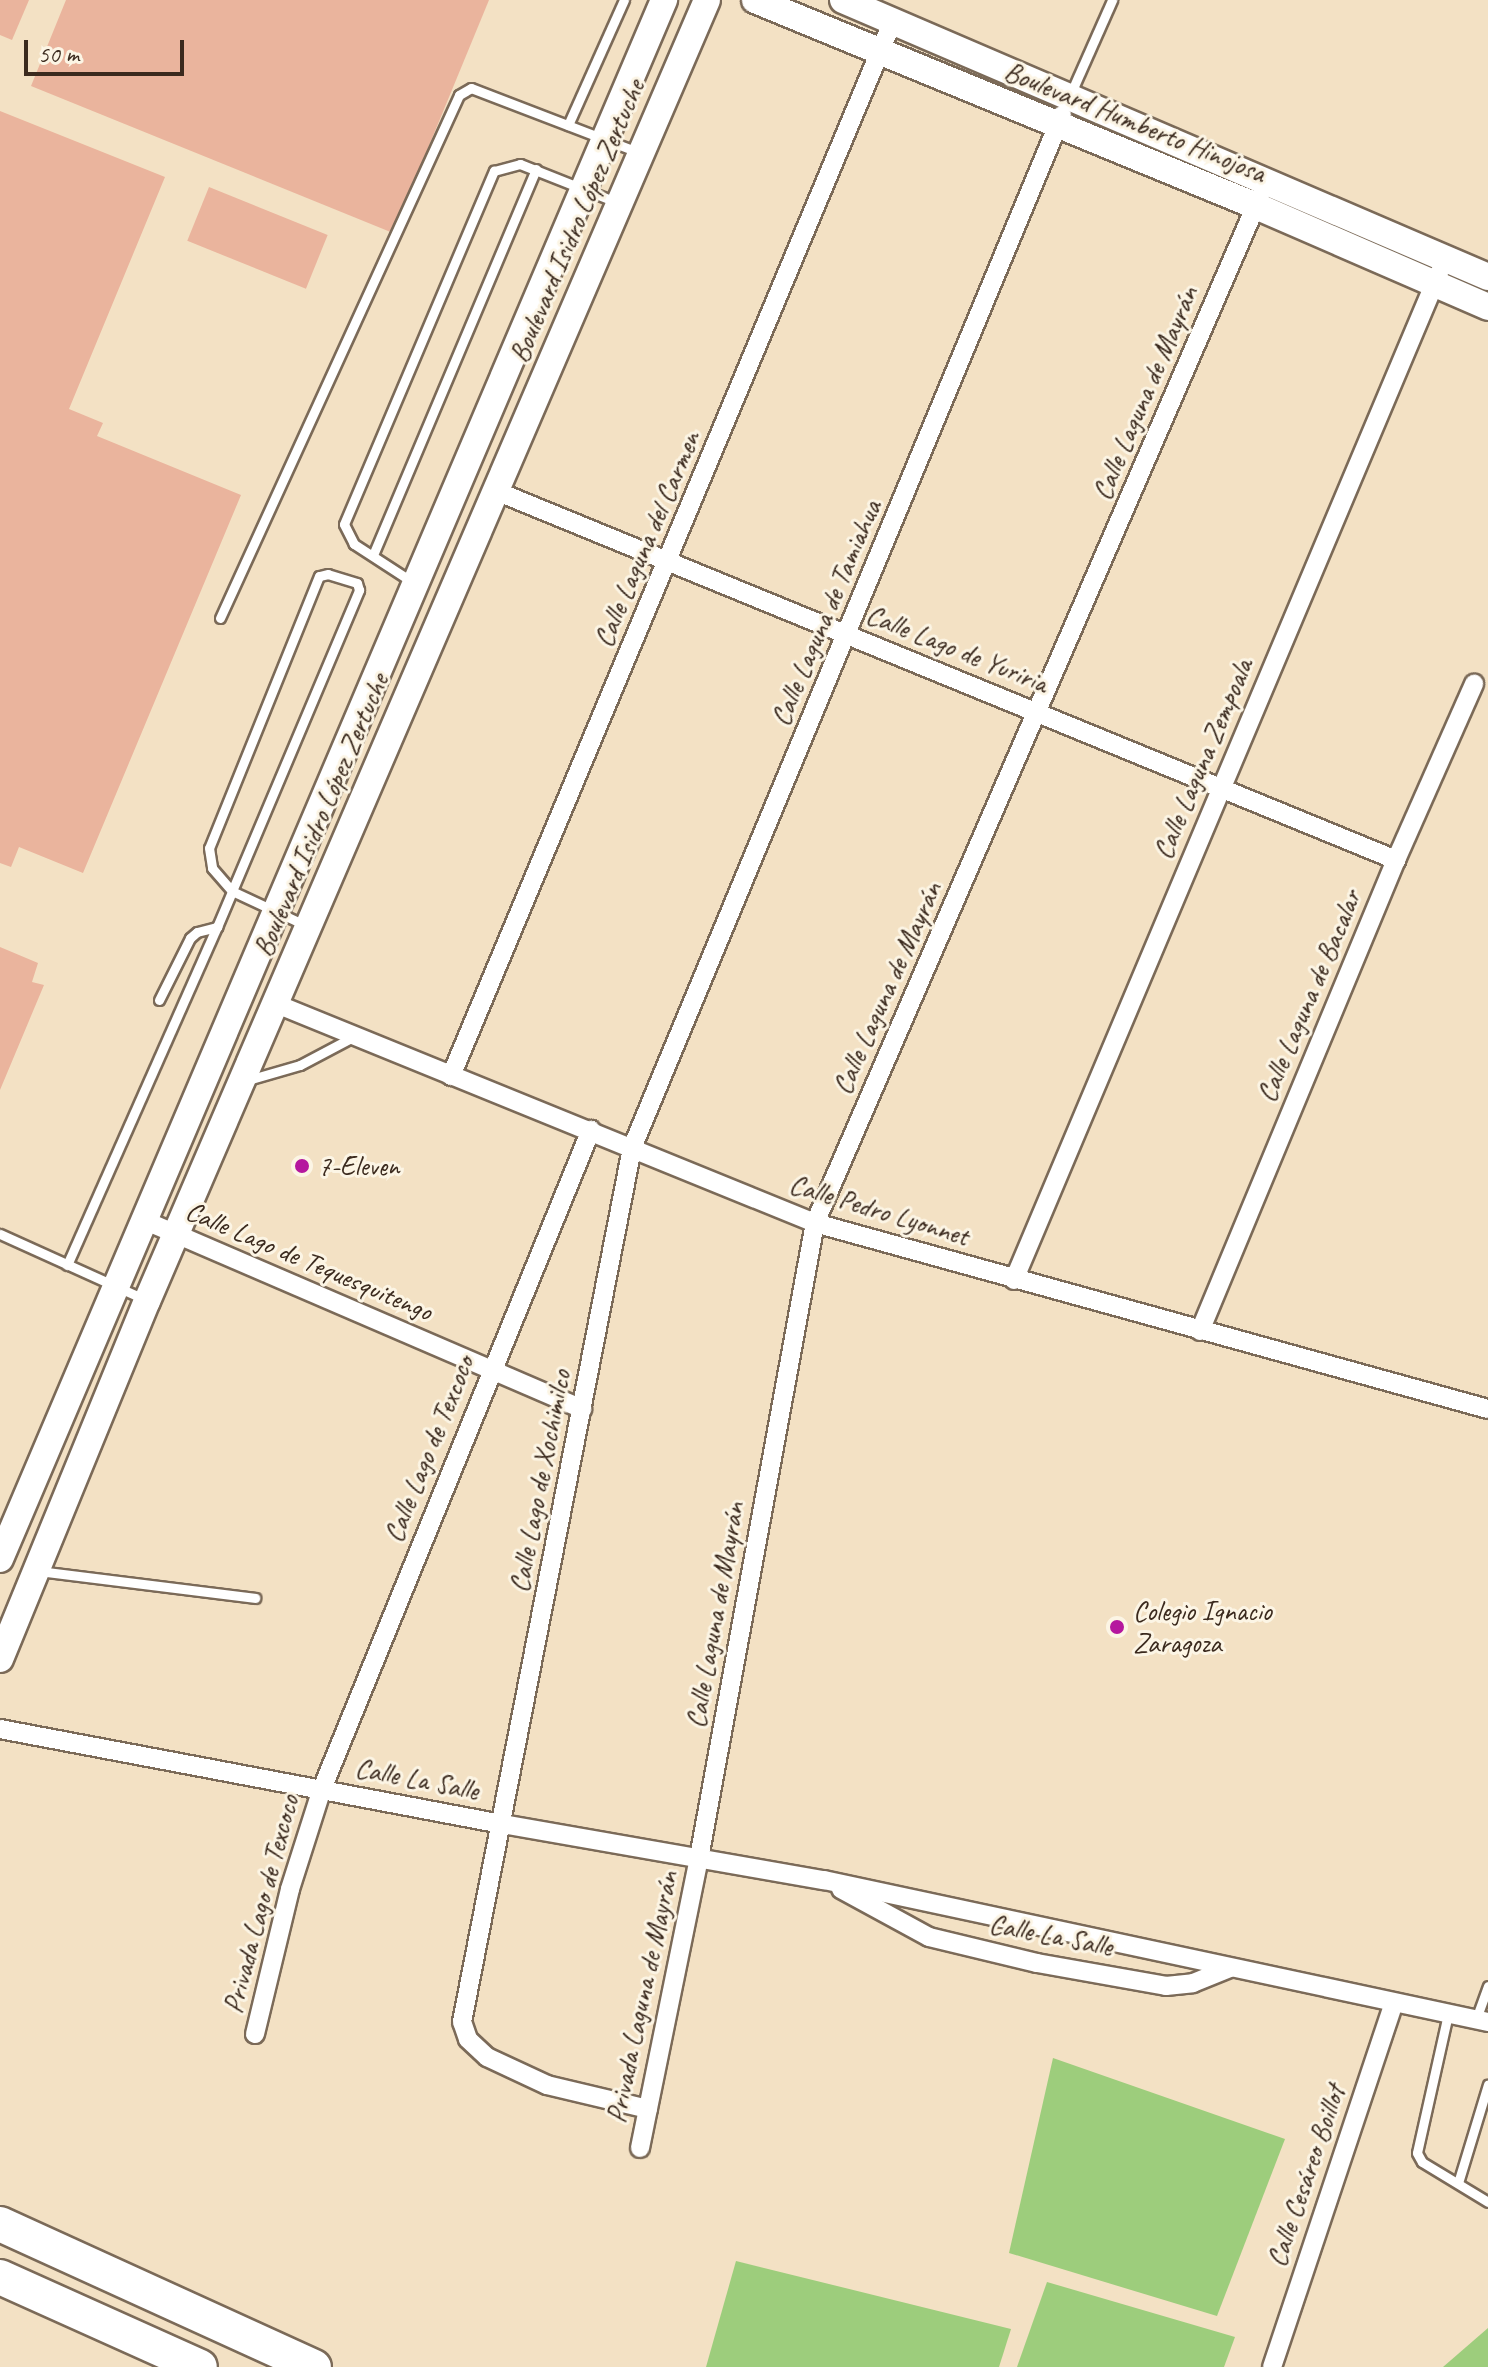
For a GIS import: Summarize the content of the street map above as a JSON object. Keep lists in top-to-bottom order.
{
  "streets": {
    "main road": ["Boulevard Humberto Hinojosa", "Boulevard Isidro López Zertuche"],
    "street": [
      "Calle Laguna de Mayrán",
      "Calle Laguna del Carmen",
      "Calle Laguna de Tamiahua",
      "Calle Lago de Yuriria",
      "Calle Laguna Zempoala",
      "Calle Laguna de Bacalar",
      "Calle Pedro Lyonnet",
      "Calle Lago de Tequesquitengo",
      "Calle Lago de Texcoco",
      "Calle Lago de Xochimilco",
      "Calle La Salle",
      "Privada Lago de Texcoco",
      "Privada Laguna de Mayrán",
      "Calle Cesáreo Boillot"
    ]
  },
  "crossings": [
    ["Boulevard Humberto Hinojosa", "Calle Laguna de Mayrán"],
    ["Boulevard Humberto Hinojosa", "Calle Laguna del Carmen"],
    ["Boulevard Humberto Hinojosa", "Calle Laguna de Tamiahua"],
    ["Boulevard Humberto Hinojosa", "Calle Laguna Zempoala"],
    ["Boulevard Isidro López Zertuche", "Calle Lago de Yuriria"],
    ["Boulevard Isidro López Zertuche", "Calle Pedro Lyonnet"],
    ["Boulevard Isidro López Zertuche", "Calle Lago de Tequesquitengo"],
    ["Calle Laguna de Mayrán", "Calle Lago de Yuriria"],
    ["Calle Laguna de Mayrán", "Calle Pedro Lyonnet"],
    ["Calle Laguna de Mayrán", "Calle La Salle"],
    ["Calle Laguna de Mayrán", "Privada Laguna de Mayrán"],
    ["Calle Laguna del Carmen", "Calle Lago de Yuriria"],
    ["Calle Laguna del Carmen", "Calle Pedro Lyonnet"],
    ["Calle Laguna de Tamiahua", "Calle Lago de Yuriria"],
    ["Calle Laguna de Tamiahua", "Calle Pedro Lyonnet"],
    ["Calle Laguna de Tamiahua", "Calle Lago de Xochimilco"],
    ["Calle Lago de Yuriria", "Calle Laguna Zempoala"],
    ["Calle Lago de Yuriria", "Calle Laguna de Bacalar"],
    ["Calle Laguna Zempoala", "Calle Pedro Lyonnet"],
    ["Calle Laguna de Bacalar", "Calle Pedro Lyonnet"],
    ["Calle Pedro Lyonnet", "Calle Lago de Texcoco"],
    ["Calle Pedro Lyonnet", "Calle Lago de Xochimilco"],
    ["Calle Lago de Tequesquitengo", "Calle Lago de Texcoco"],
    ["Calle Lago de Tequesquitengo", "Calle Lago de Xochimilco"],
    ["Calle Lago de Texcoco", "Calle La Salle"],
    ["Calle Lago de Texcoco", "Privada Lago de Texcoco"],
    ["Calle Lago de Xochimilco", "Calle La Salle"],
    ["Calle Lago de Xochimilco", "Privada Laguna de Mayrán"],
    ["Calle La Salle", "Privada Lago de Texcoco"],
    ["Calle La Salle", "Privada Laguna de Mayrán"],
    ["Calle La Salle", "Calle Cesáreo Boillot"]
  ],
  "places": ["7-Eleven", "Colegio Ignacio Zaragoza"],
  "scale_bar": "50 m"
}
